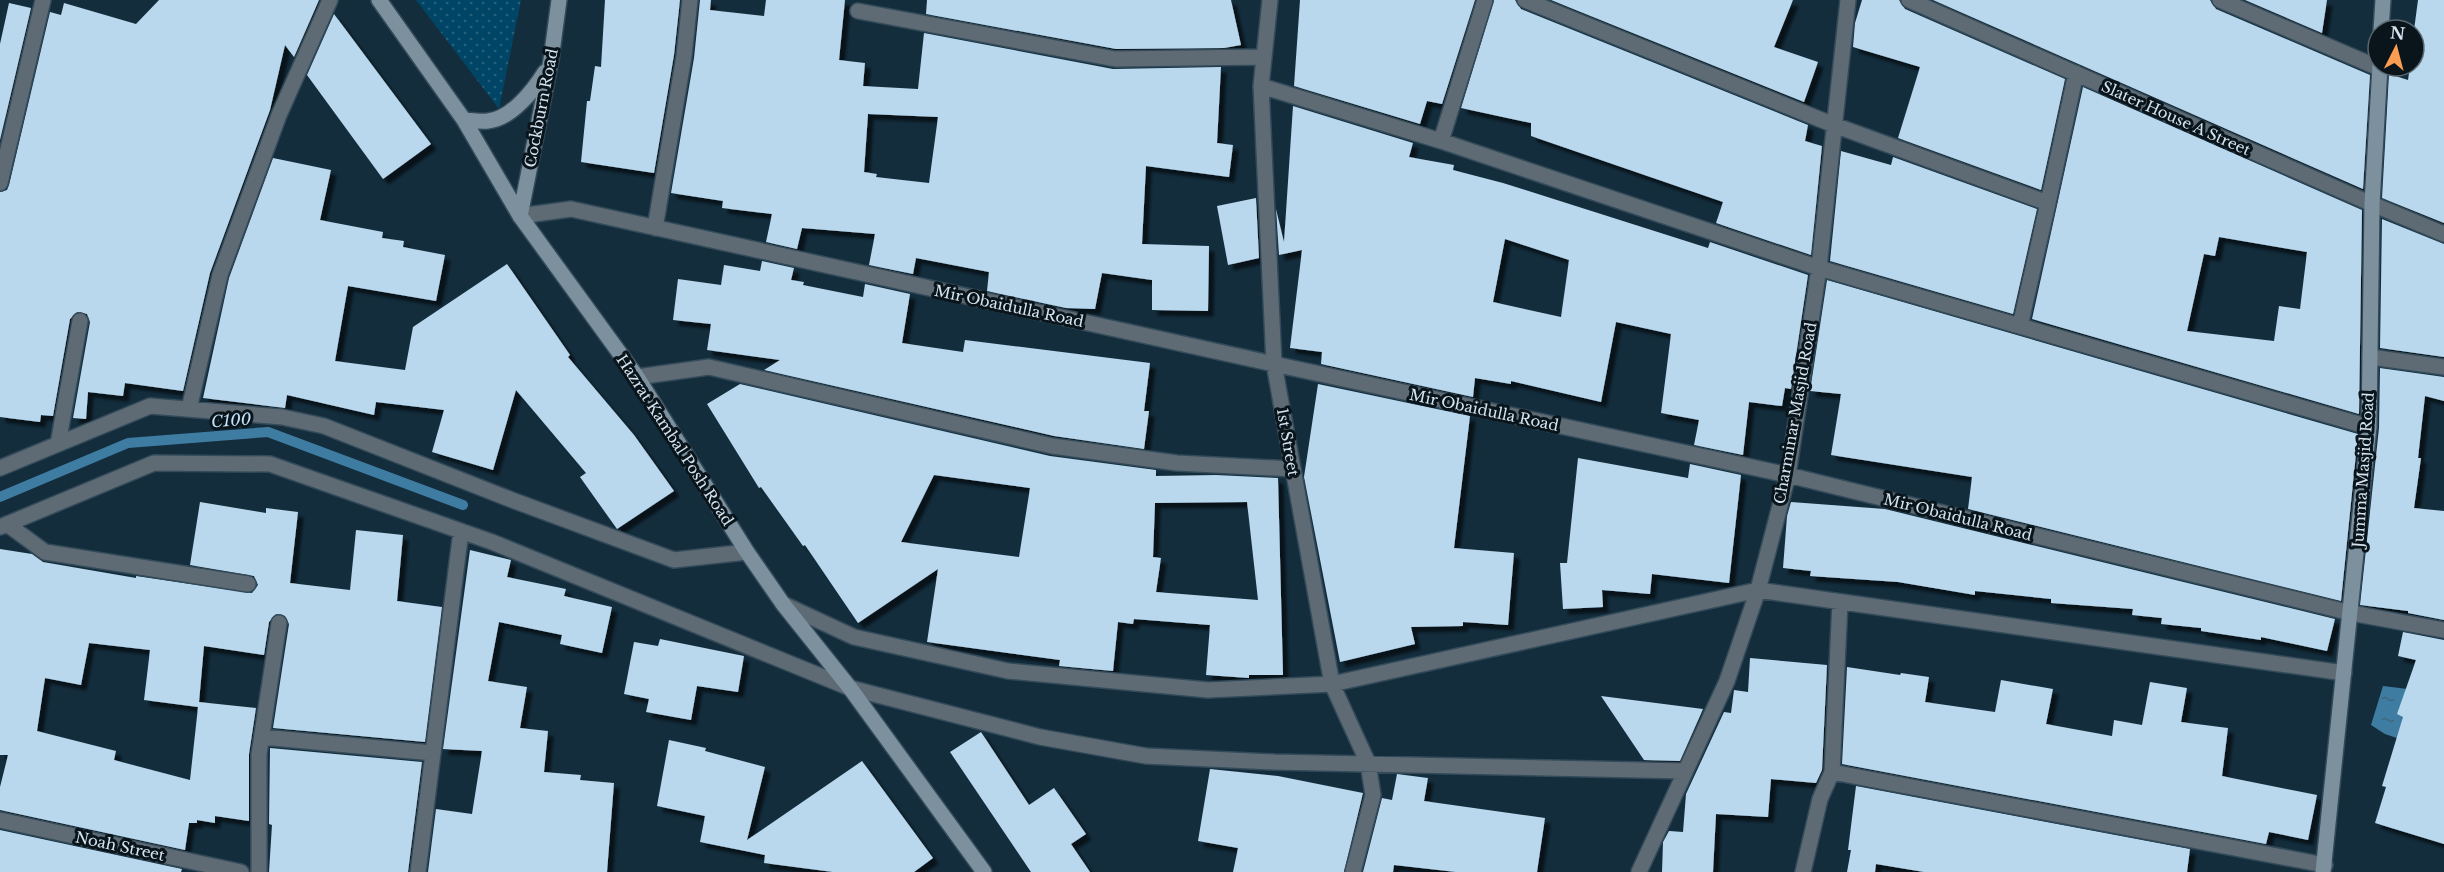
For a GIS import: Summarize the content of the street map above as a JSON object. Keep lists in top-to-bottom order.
{
  "streets": {
    "street": [
      "Cockburn Road",
      "Slater House A Street",
      "Mir Obaidulla Road",
      "Charminar Masjid Road",
      "Hazrat Kambal Posh Road",
      "1st Street",
      "Jumma Masjid Road",
      "Noah Street"
    ]
  },
  "crossings": [
    ["Cockburn Road", "Mir Obaidulla Road"],
    ["Cockburn Road", "Hazrat Kambal Posh Road"],
    ["Slater House A Street", "Jumma Masjid Road"],
    ["Mir Obaidulla Road", "Charminar Masjid Road"],
    ["Mir Obaidulla Road", "Hazrat Kambal Posh Road"],
    ["Mir Obaidulla Road", "1st Street"],
    ["Mir Obaidulla Road", "Jumma Masjid Road"]
  ],
  "water": ["C100"],
  "north": "top"
}
